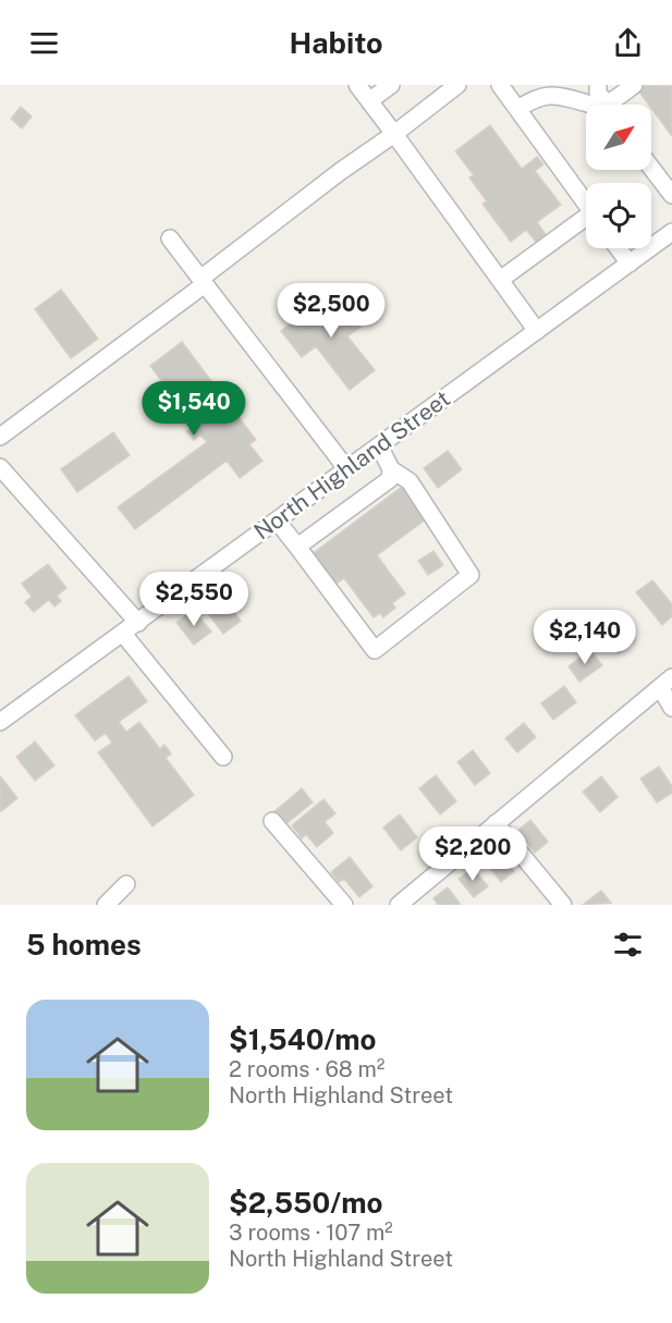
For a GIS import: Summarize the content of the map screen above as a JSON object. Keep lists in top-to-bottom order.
{
  "streets": {
    "street": ["North Highland Street"]
  },
  "north": "top right",
  "page": {
    "header": "Habito",
    "price": [
      "$2,500",
      "$1,540",
      "$2,550",
      "$2,140",
      "$2,200"
    ],
    "heading": "5 homes",
    "list": [
      {
        "name": "$1,540/mo",
        "note": "2 rooms · 68 m² · North Highland Street"
      },
      {
        "name": "$2,550/mo",
        "note": "3 rooms · 107 m² · North Highland Street"
      }
    ]
  }
}
